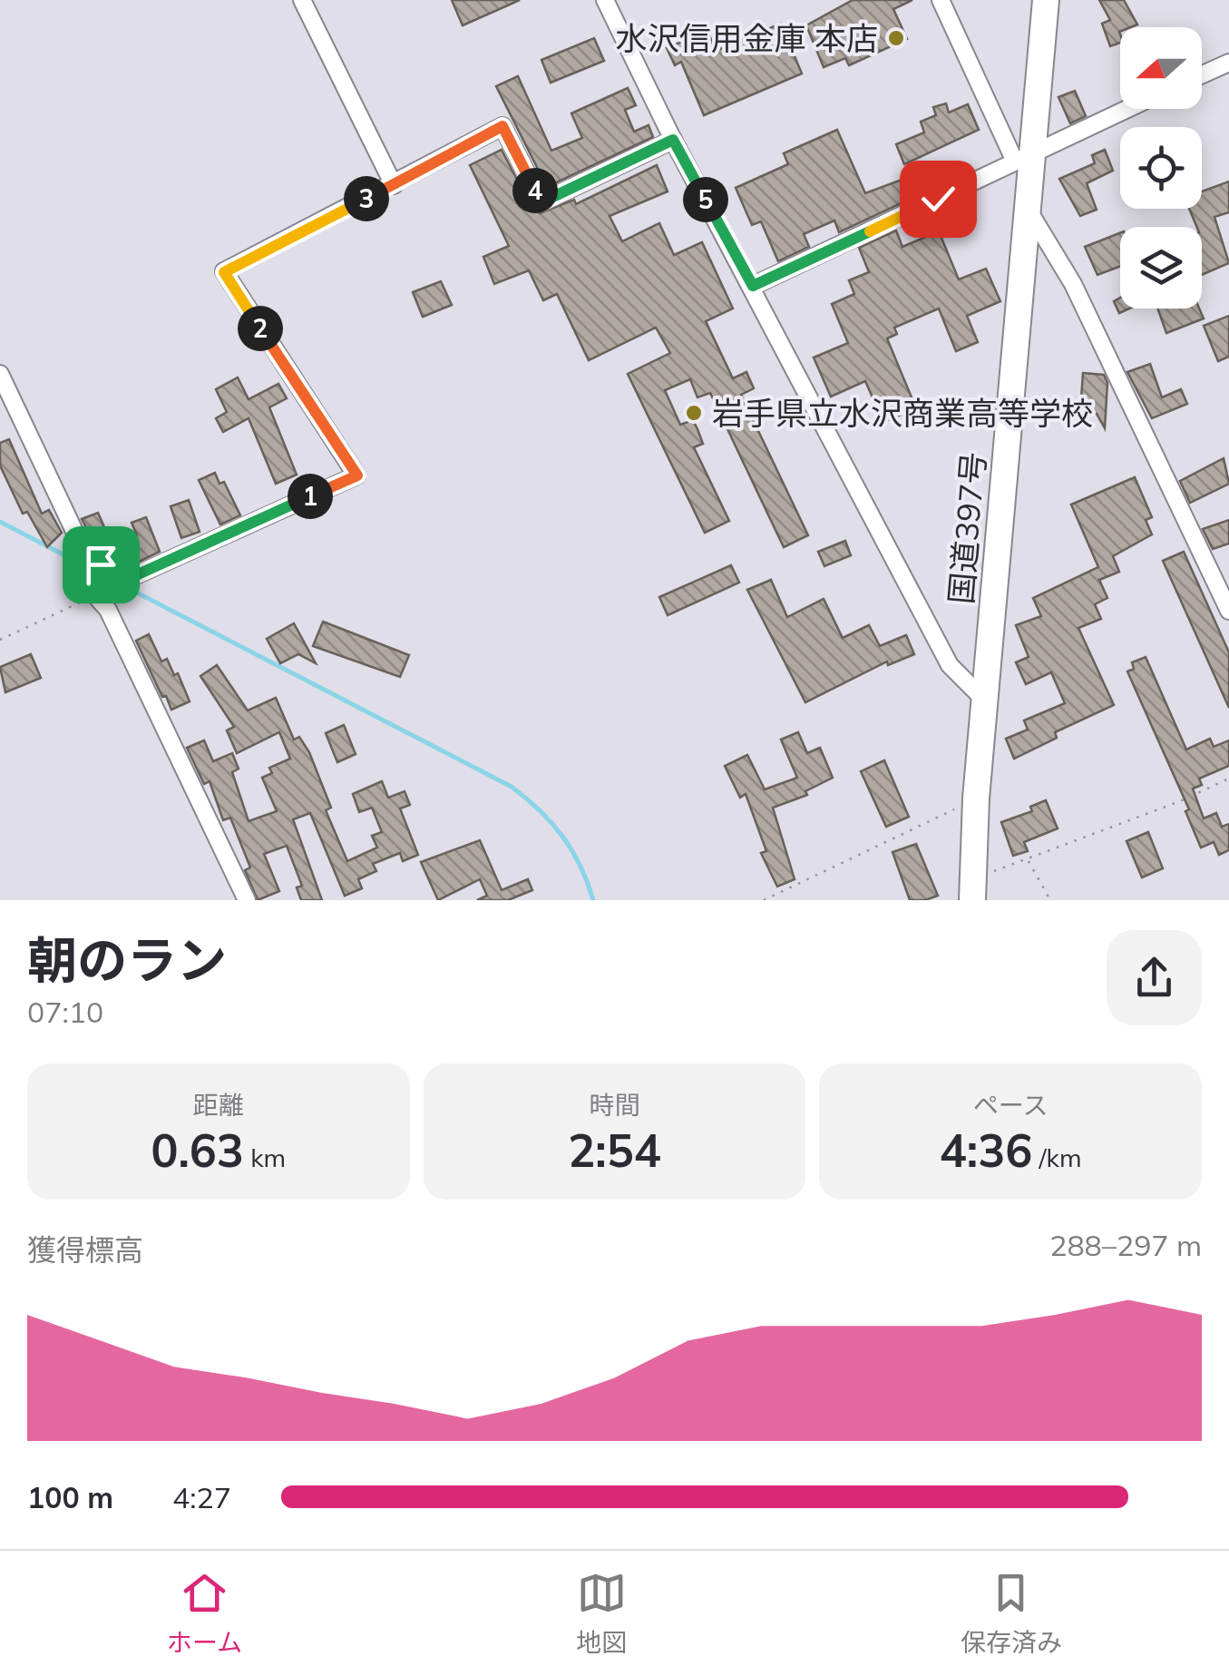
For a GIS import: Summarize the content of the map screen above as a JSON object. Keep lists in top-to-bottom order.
{
  "streets": {
    "highway": ["国道397号"]
  },
  "places": ["水沢信用金庫 本店", "岩手県立水沢商業高等学校"],
  "north": "left",
  "page": {
    "pins": [
      "4",
      "3",
      "5",
      "2",
      "1"
    ],
    "heading": ["朝のラン", "07:10"],
    "stats": [
      ["距離", "0.63 km"],
      ["時間", "2:54"],
      ["ペース", "4:36 /km"]
    ],
    "chart": ["獲得標高", "288–297 m"],
    "list": [
      {
        "name": "100 m",
        "note": "4:27"
      }
    ],
    "tabs": ["ホーム", "地図", "保存済み"]
  }
}
